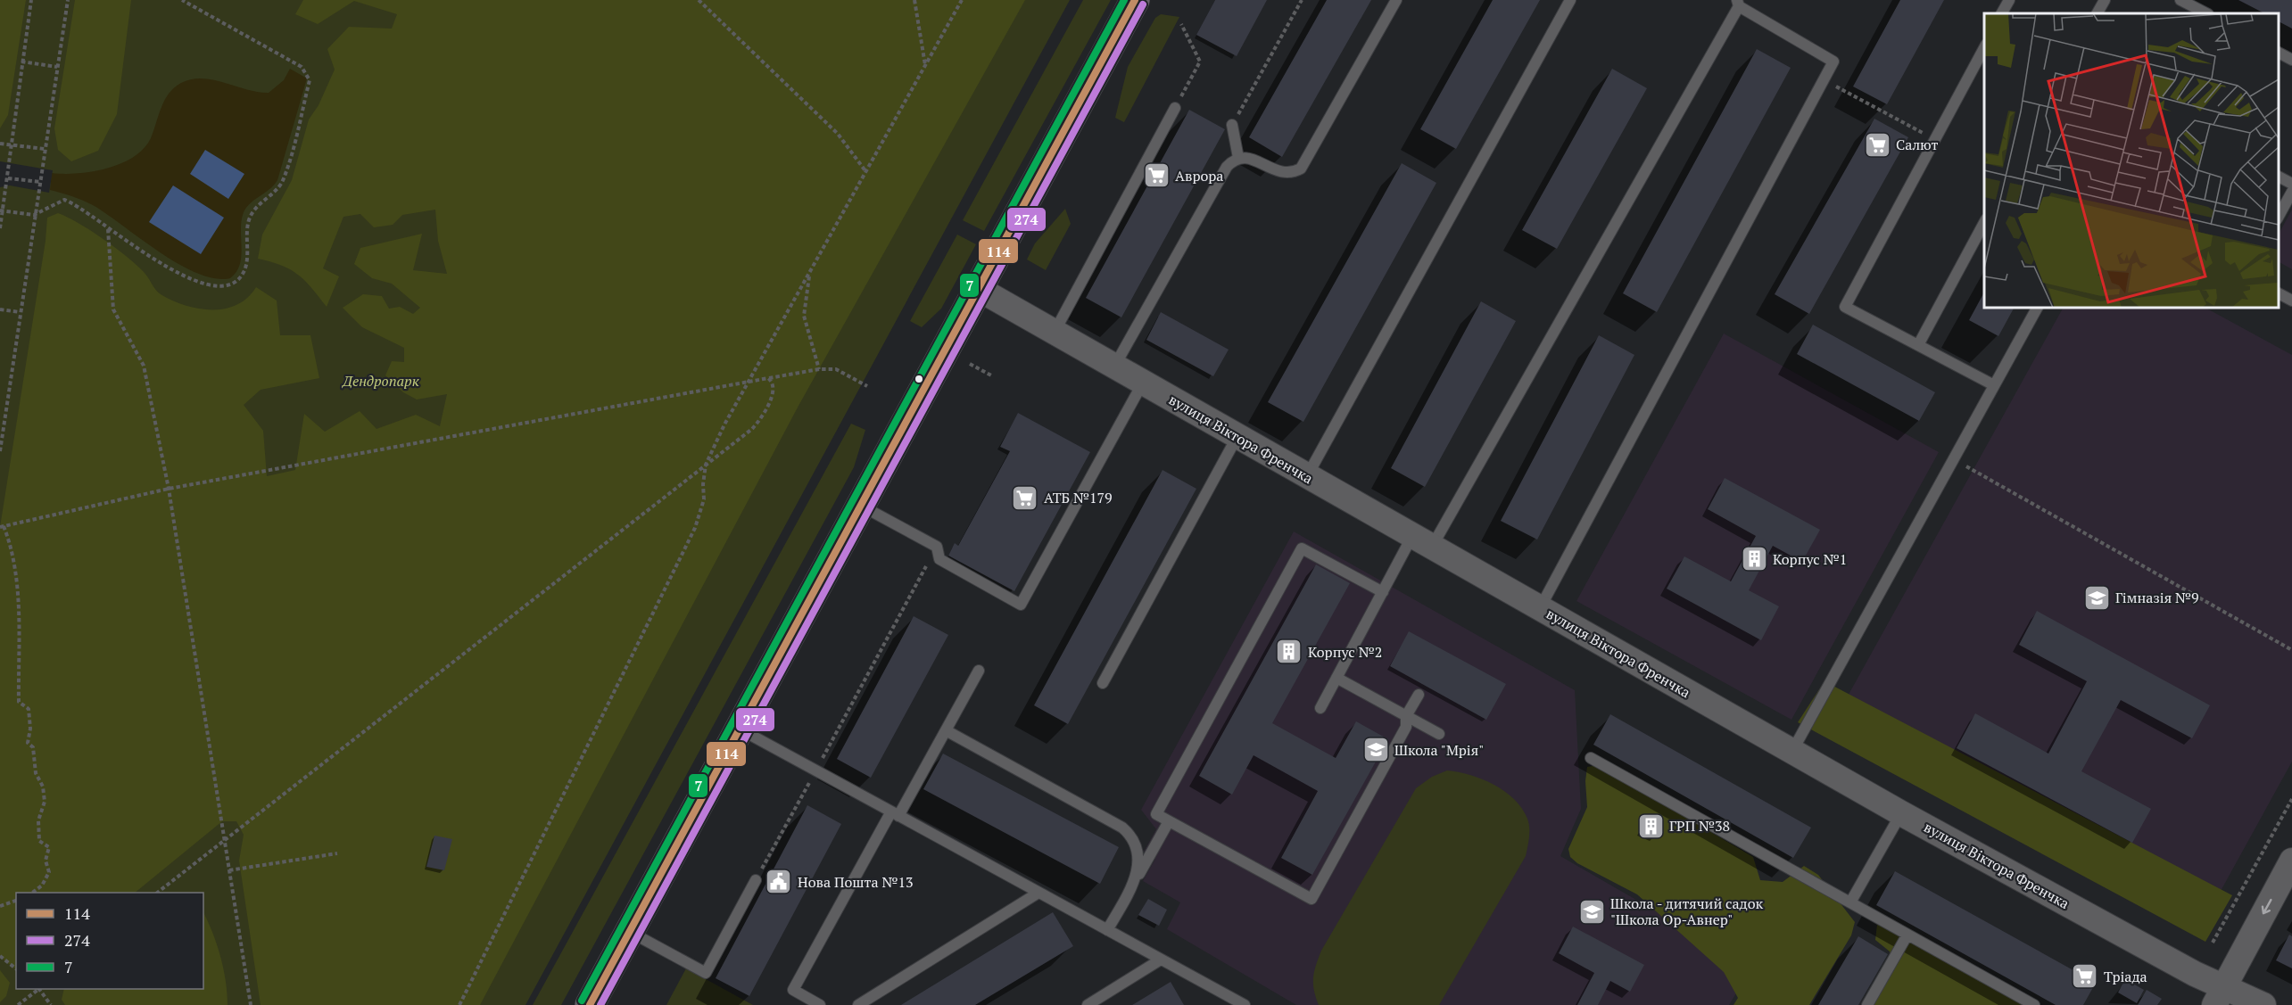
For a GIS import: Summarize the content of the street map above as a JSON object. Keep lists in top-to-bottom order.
{
  "streets": {
    "street": ["вулиця Віктора Френчка"]
  },
  "parks": ["Дендропарк"],
  "places": {
    "supermarket": [
      "Салют",
      "Аврора",
      "АТБ №179",
      "Тріада"
    ],
    "building": ["Корпус №1", "Корпус №2", "ГРП №38"],
    "school or university": ["Гімназія №9", "Школа \"Мрія\"", "Школа - дитячий садок \"Школа Ор-Авнер\""],
    "public building": ["Нова Пошта №13"]
  },
  "lines": ["transit line 114", "transit line 7", "transit line 274"],
  "legend": ["114", "274", "7"]
}
